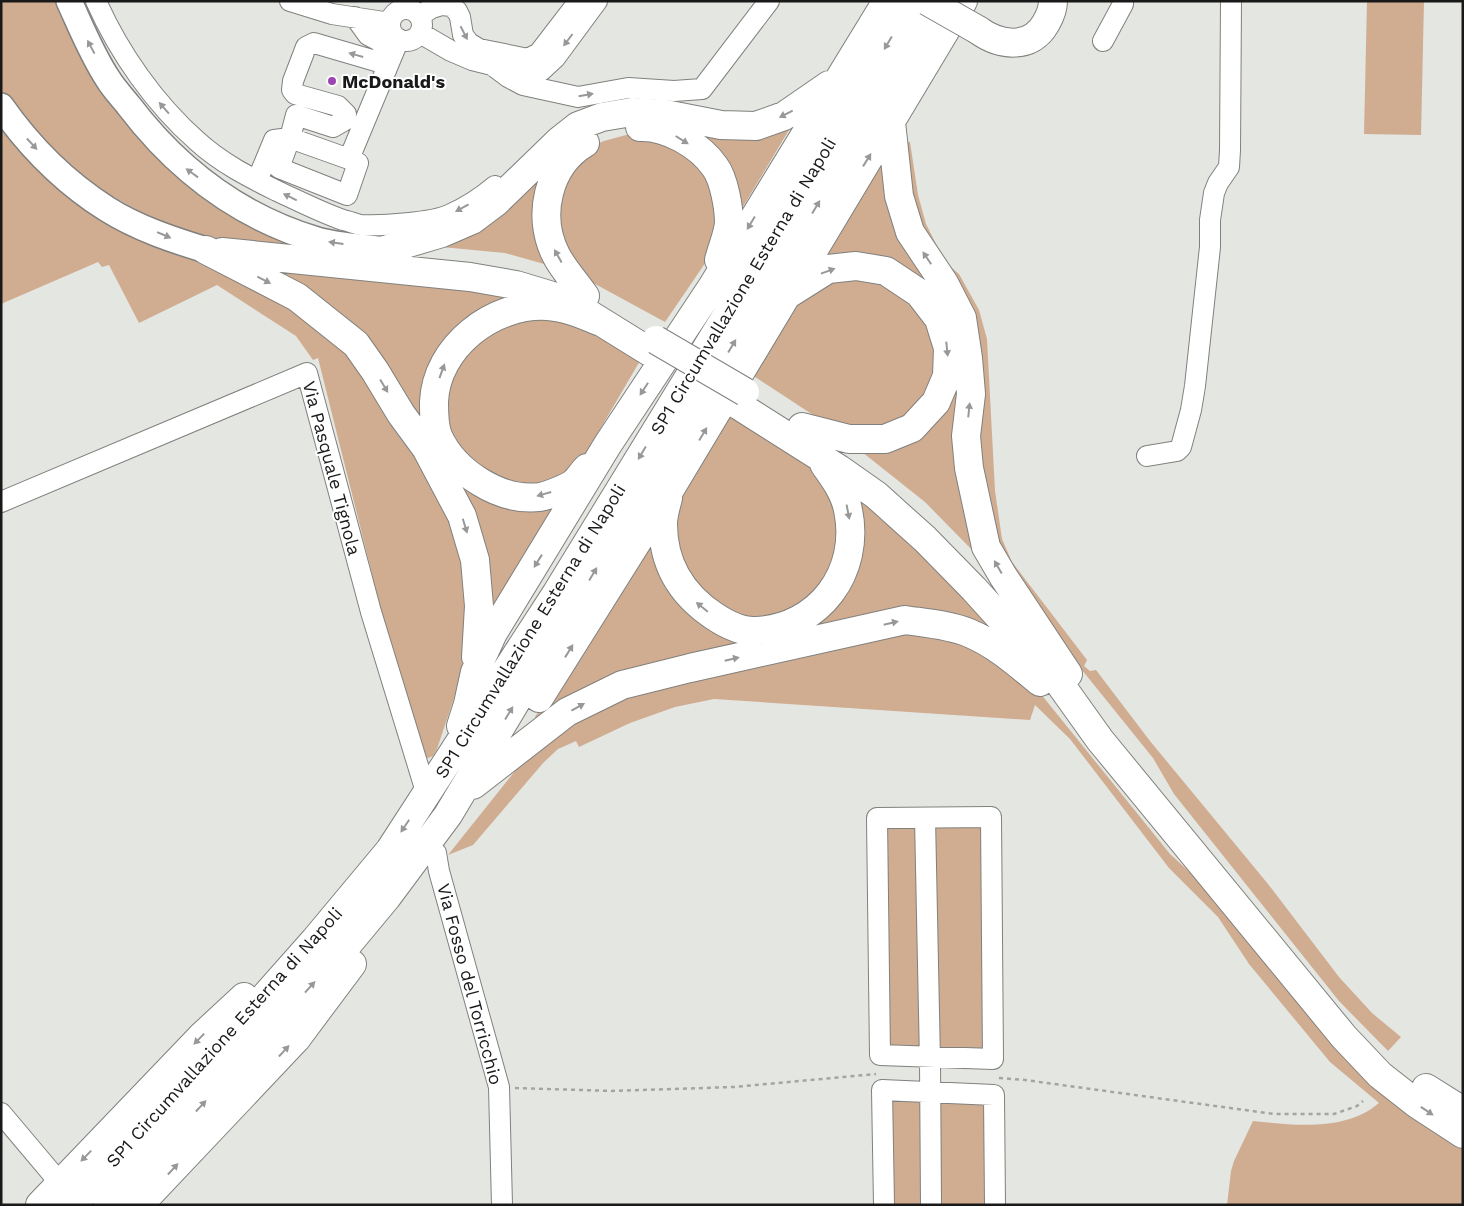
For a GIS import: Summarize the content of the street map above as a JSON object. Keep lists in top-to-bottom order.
{
  "streets": {
    "highway": ["SP1 Circumvallazione Esterna di Napoli"],
    "street": ["Via Pasquale Tignola", "Via Fosso del Torricchio"]
  },
  "crossings": [
    ["SP1 Circumvallazione Esterna di Napoli", "Via Pasquale Tignola"]
  ],
  "places": ["McDonald's"]
}
